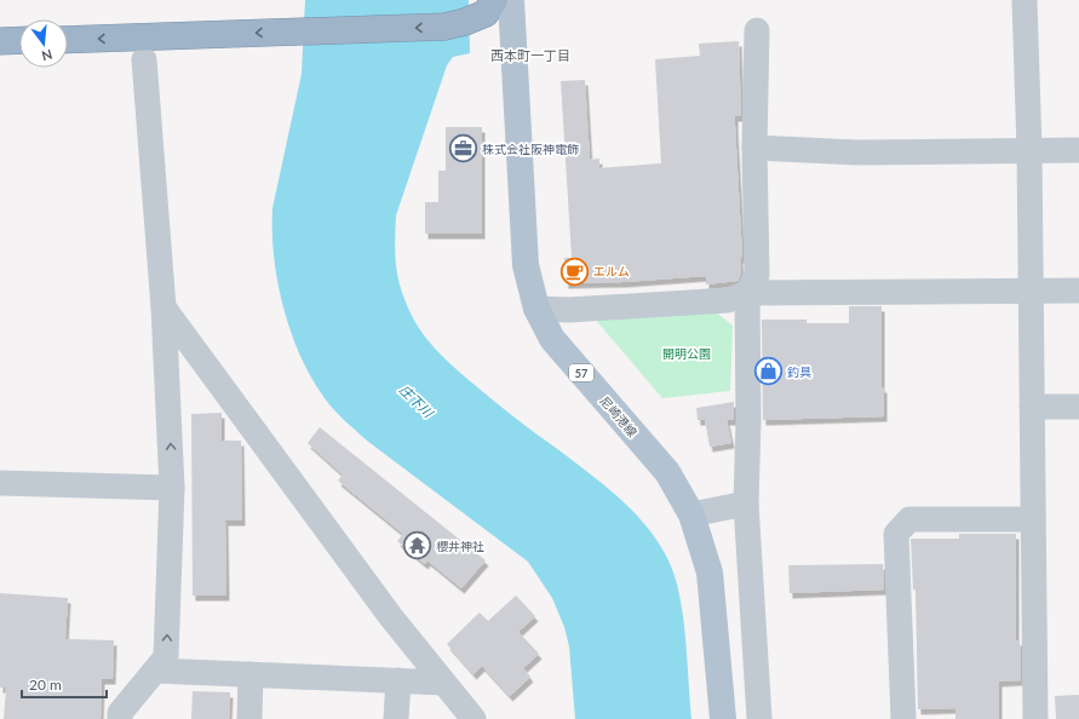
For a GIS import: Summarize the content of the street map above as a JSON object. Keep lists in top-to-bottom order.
{
  "streets": {
    "main road": ["57", "尼崎港線"]
  },
  "districts": ["西本町一丁目"],
  "water": ["庄下川"],
  "parks": ["開明公園"],
  "places": {
    "office": ["株式会社阪神電飾"],
    "cafe": ["エルム"],
    "shop": ["釣具"],
    "temple": ["櫻井神社"]
  },
  "scale_bar": "20 m",
  "north": "bottom"
}
